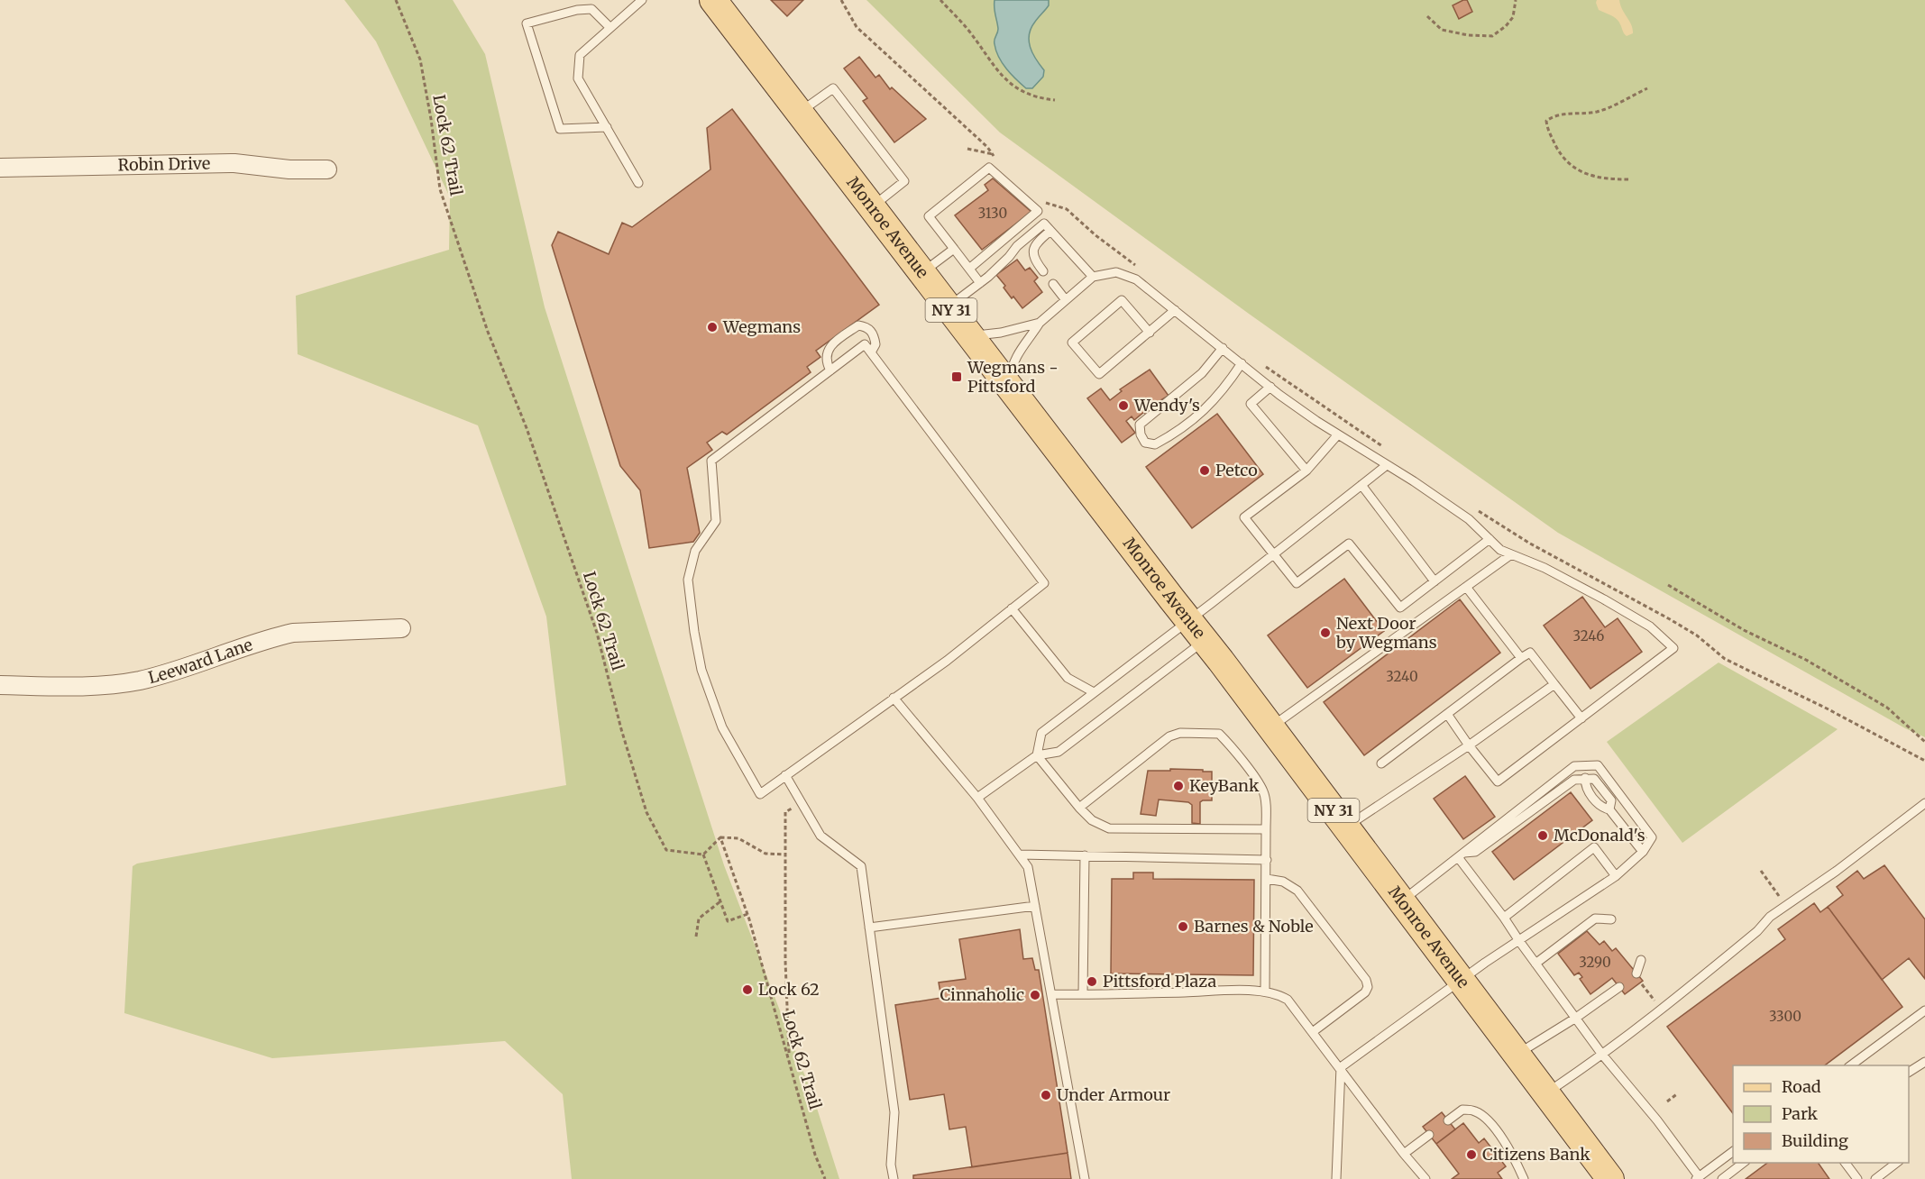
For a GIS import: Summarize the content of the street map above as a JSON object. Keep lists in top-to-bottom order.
{
  "streets": {
    "main road": ["Monroe Avenue", "NY 31"],
    "street": ["Robin Drive", "Leeward Lane"],
    "path": ["Lock 62 Trail"]
  },
  "places": {
    "other": [
      "Wegmans",
      "Wendy's",
      "Petco",
      "Next Door by Wegmans",
      "KeyBank",
      "McDonald's",
      "Barnes & Noble",
      "Pittsford Plaza",
      "Lock 62",
      "Cinnaholic",
      "Under Armour",
      "Citizens Bank"
    ],
    "transit": ["Wegmans - Pittsford"]
  },
  "house_numbers": [
    "3130",
    "3246",
    "3240",
    "3290",
    "3300"
  ],
  "legend": ["Road", "Park", "Building"]
}
